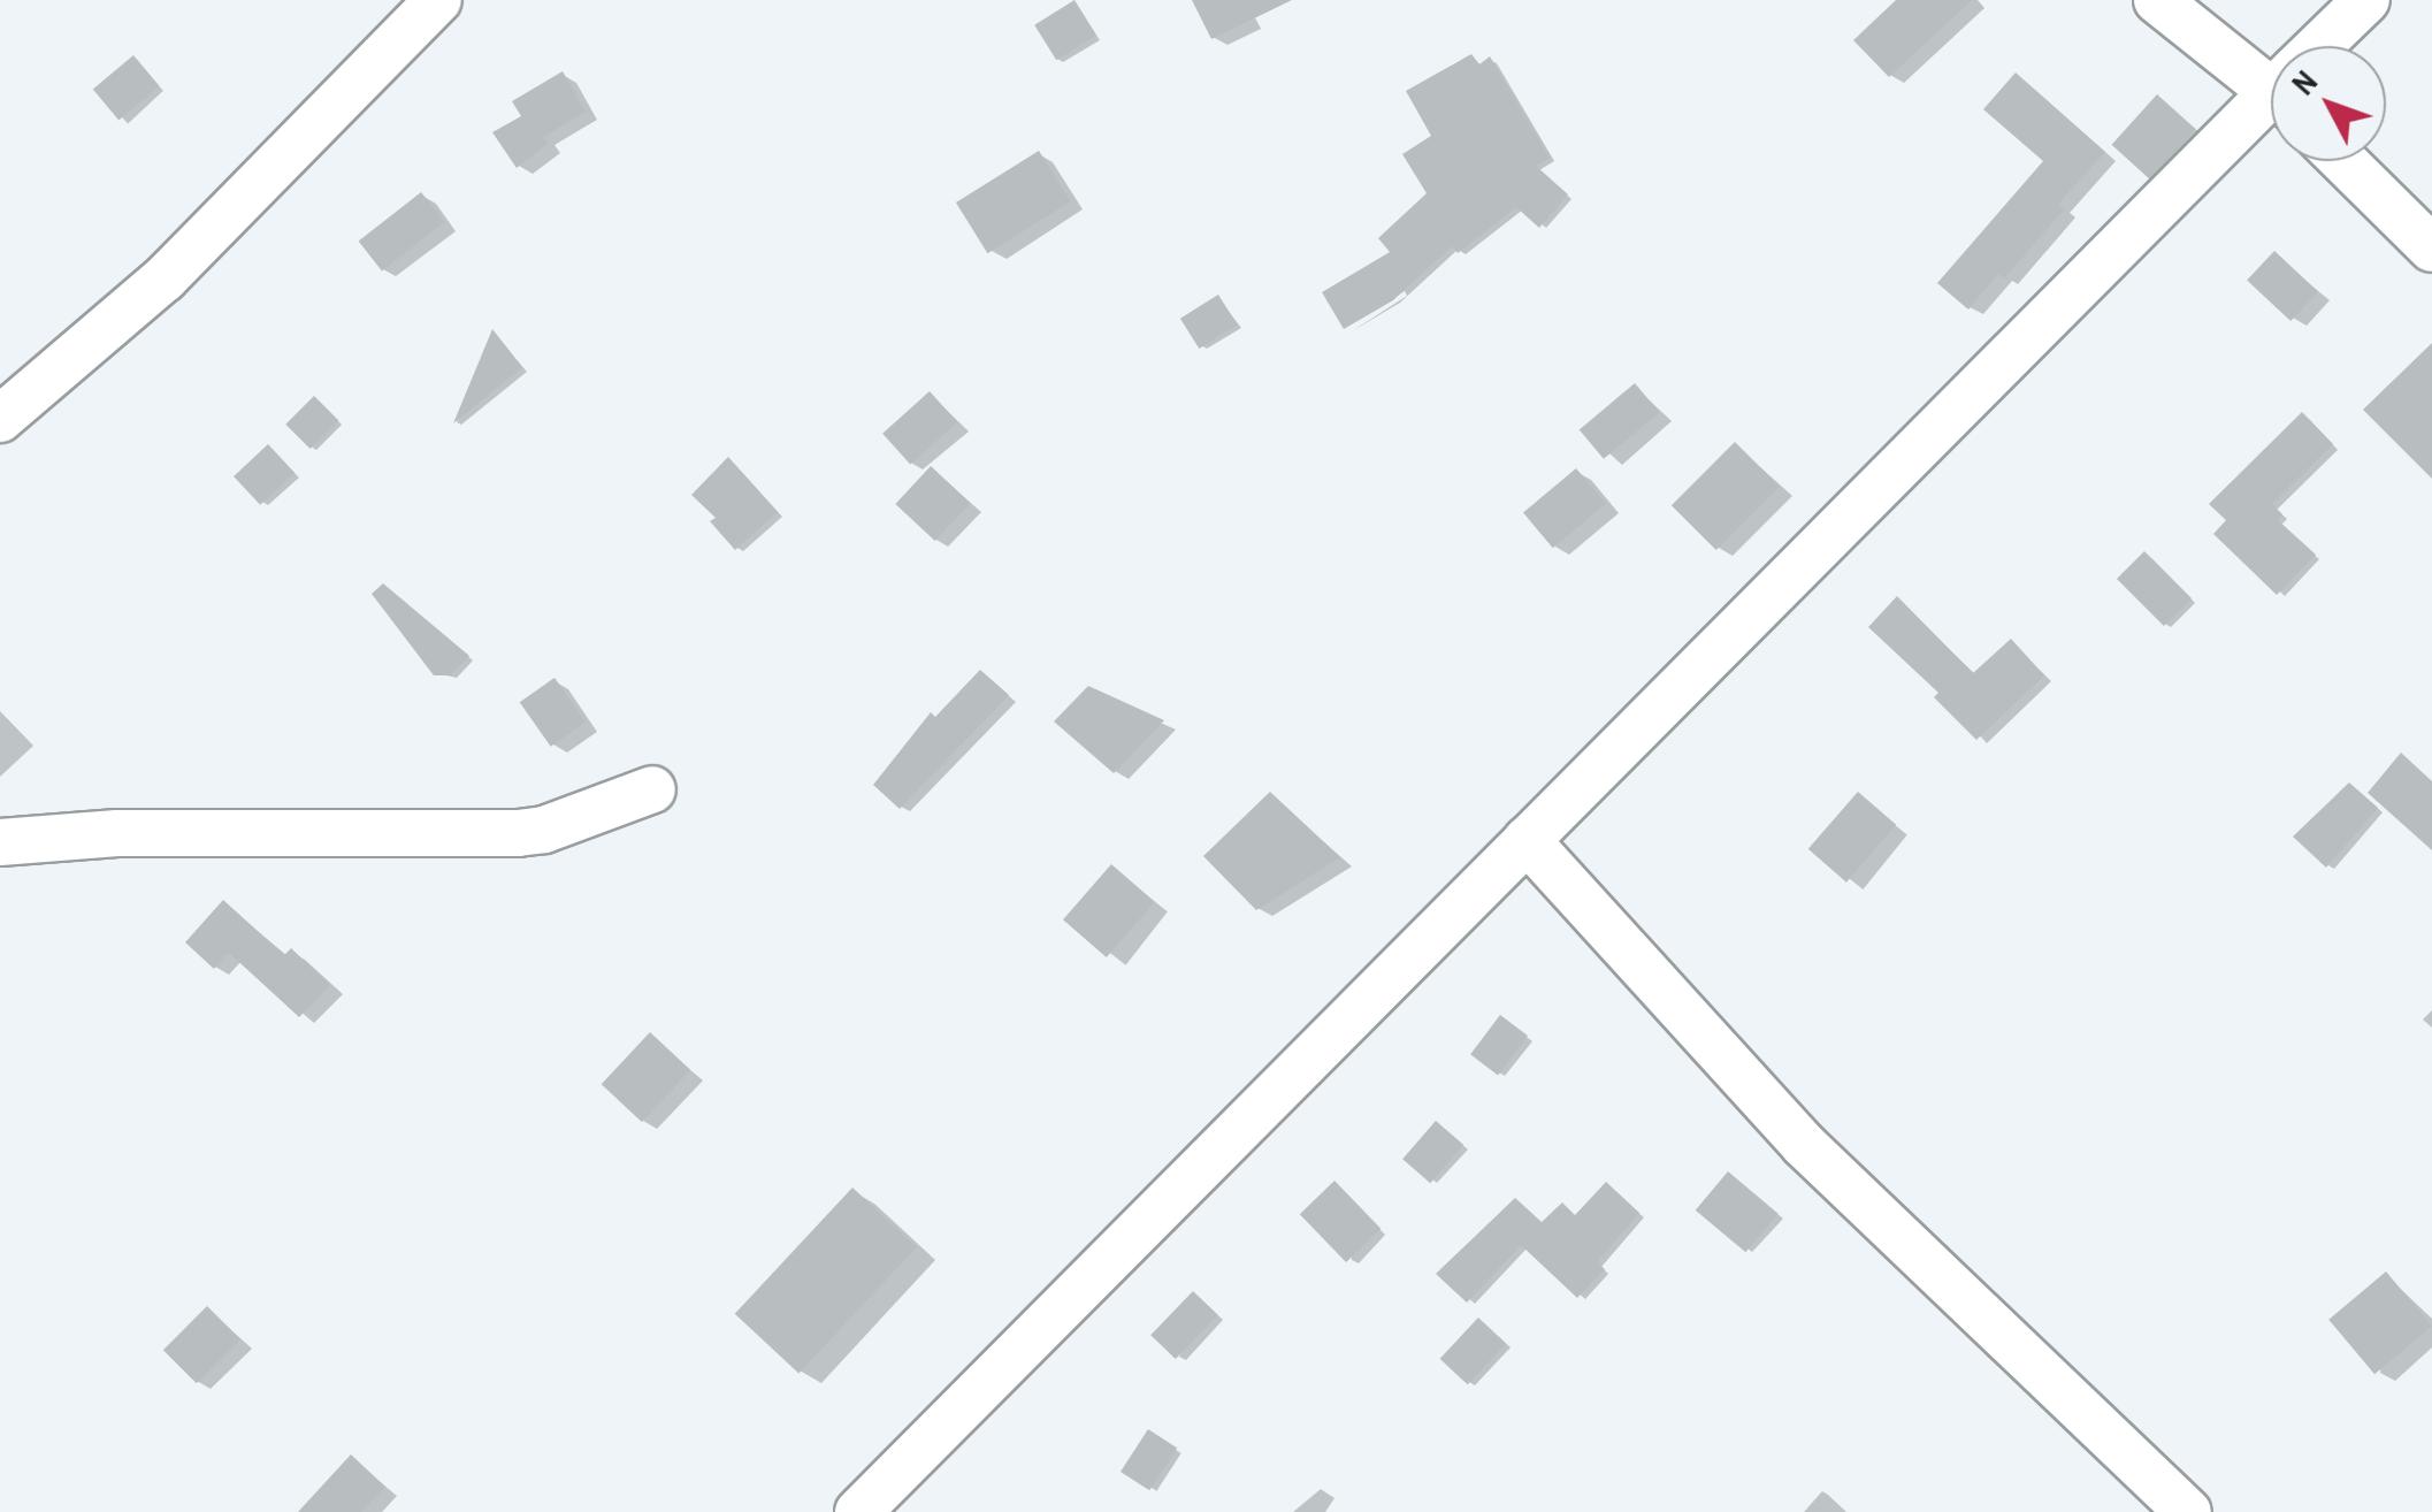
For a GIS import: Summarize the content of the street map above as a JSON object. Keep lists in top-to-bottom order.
{
  "north": "top left"
}
